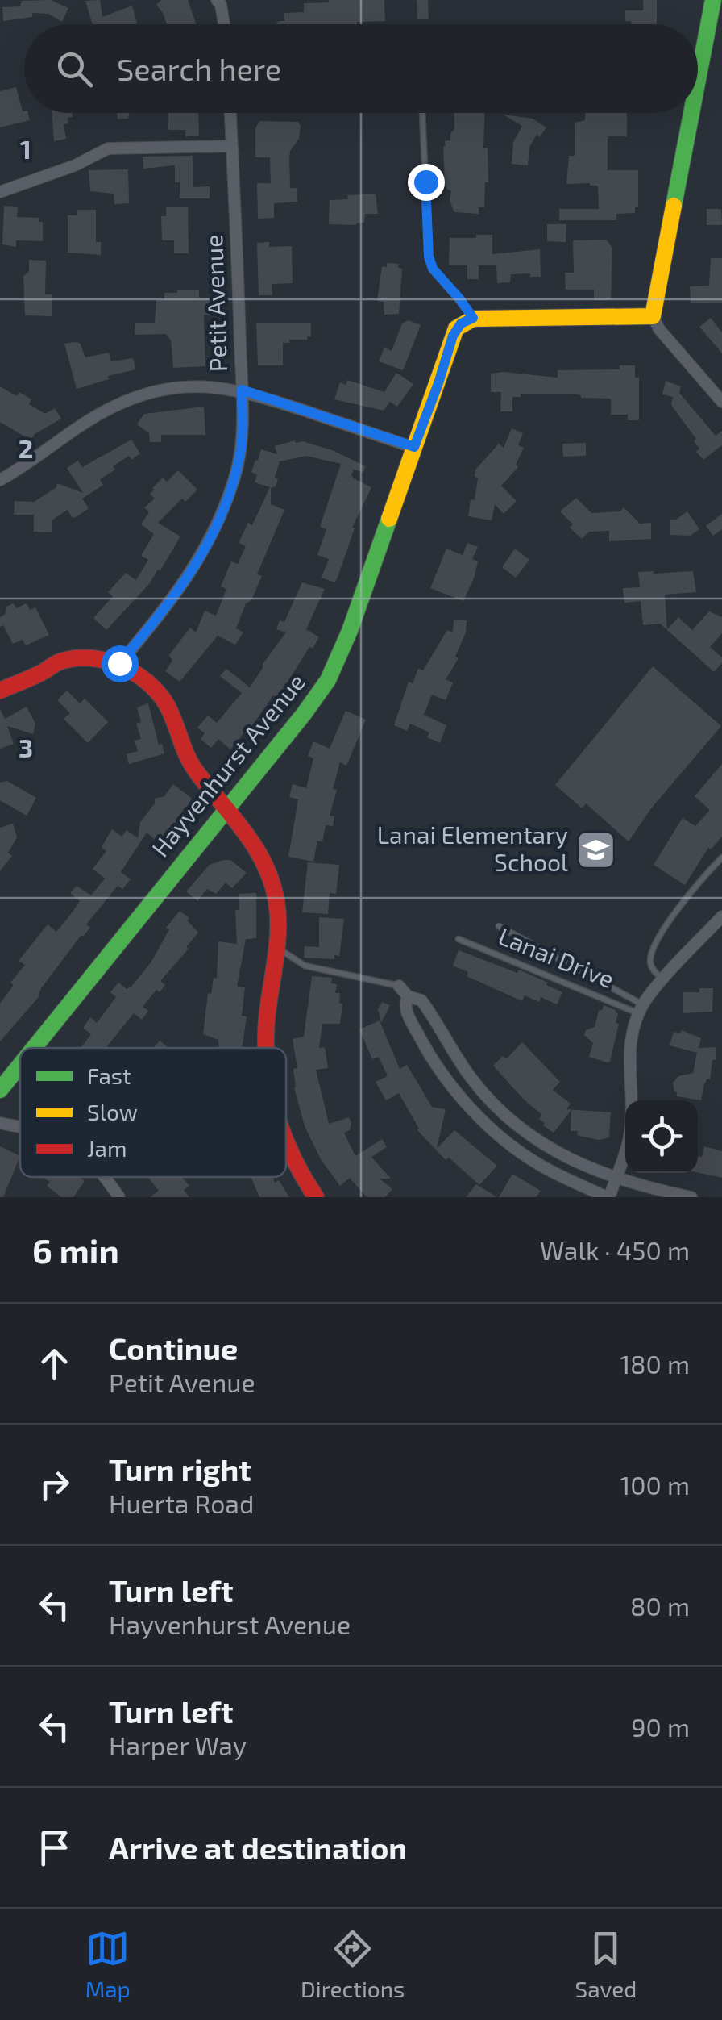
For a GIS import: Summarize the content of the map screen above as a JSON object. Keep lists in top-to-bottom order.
{
  "streets": {
    "main road": ["Hayvenhurst Avenue"],
    "street": ["Petit Avenue"],
    "lane": ["Lanai Drive"]
  },
  "places": {
    "school or university": ["Lanai Elementary School"]
  },
  "legend": ["Fast", "Slow", "Jam"],
  "page": {
    "search": "Search here",
    "heading": ["6 min", "Walk · 450 m"],
    "list": [
      ["Continue", "Petit Avenue", "180 m"],
      ["Turn right", "Huerta Road", "100 m"],
      ["Turn left", "Hayvenhurst Avenue", "80 m"],
      ["Turn left", "Harper Way", "90 m"],
      "Arrive at destination"
    ],
    "nav": ["Map", "Directions", "Saved"]
  },
  "grid": {
    "rows": ["1", "2", "3"]
  }
}
